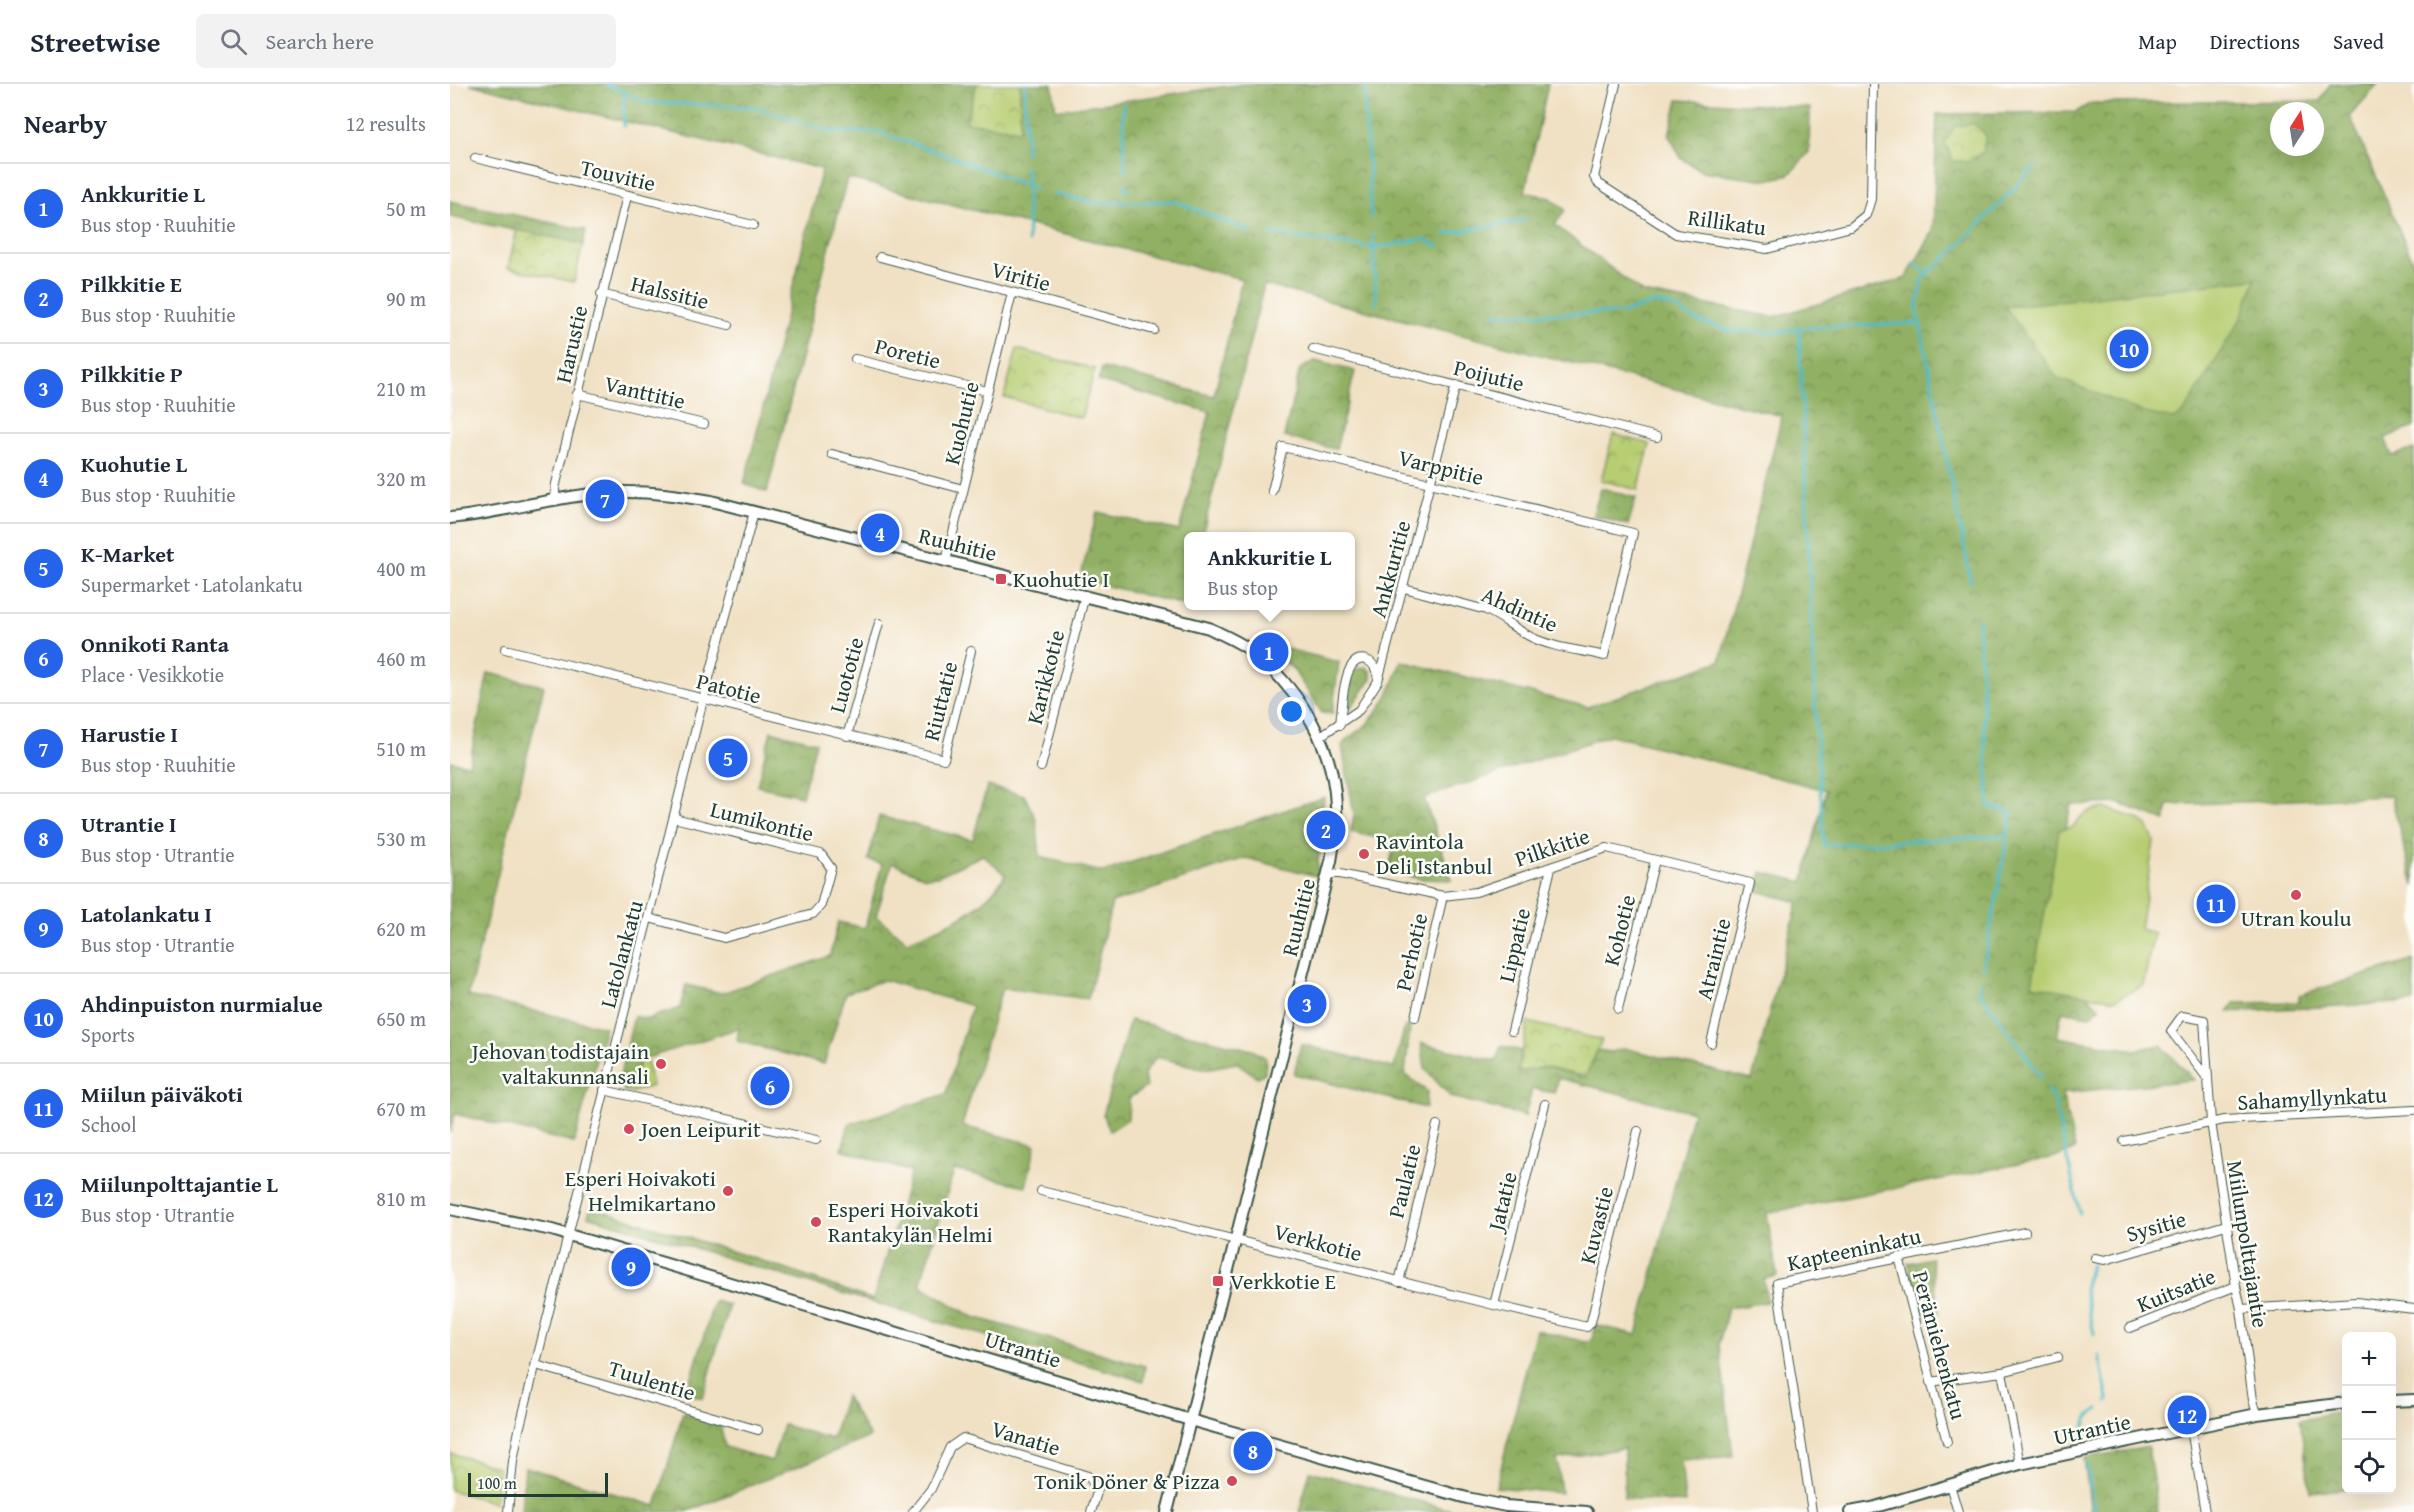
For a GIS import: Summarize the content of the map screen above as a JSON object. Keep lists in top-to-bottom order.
{
  "streets": {
    "street": [
      "Touvitie",
      "Rillikatu",
      "Viritie",
      "Halssitie",
      "Harustie",
      "Poretie",
      "Poijutie",
      "Vanttitie",
      "Kuohutie",
      "Varppitie",
      "Ruuhitie",
      "Ankkuritie",
      "Ahdintie",
      "Luototie",
      "Karikkotie",
      "Patotie",
      "Riuttatie",
      "Lumikontie",
      "Pilkkitie",
      "Kohotie",
      "Lippatie",
      "Perhotie",
      "Latolankatu",
      "Atraintie",
      "Sahamyllynkatu",
      "Paulatie",
      "Jatatie",
      "Kuvastie",
      "Sysitie",
      "Verkkotie",
      "Miilunpolttajantie",
      "Kapteeninkatu",
      "Kuitsatie",
      "Perämiehenkatu",
      "Utrantie",
      "Tuulentie",
      "Vanatie"
    ]
  },
  "crossings": [
    ["Touvitie", "Harustie"],
    ["Viritie", "Kuohutie"],
    ["Halssitie", "Harustie"],
    ["Harustie", "Vanttitie"],
    ["Harustie", "Ruuhitie"],
    ["Poretie", "Kuohutie"],
    ["Poijutie", "Ankkuritie"],
    ["Kuohutie", "Ruuhitie"],
    ["Varppitie", "Ankkuritie"],
    ["Varppitie", "Ahdintie"],
    ["Ruuhitie", "Ankkuritie"],
    ["Ruuhitie", "Karikkotie"],
    ["Ruuhitie", "Pilkkitie"],
    ["Ruuhitie", "Latolankatu"],
    ["Ruuhitie", "Verkkotie"],
    ["Ruuhitie", "Utrantie"],
    ["Ankkuritie", "Ahdintie"],
    ["Luototie", "Patotie"],
    ["Patotie", "Riuttatie"],
    ["Patotie", "Latolankatu"],
    ["Lumikontie", "Latolankatu"],
    ["Pilkkitie", "Kohotie"],
    ["Pilkkitie", "Lippatie"],
    ["Pilkkitie", "Perhotie"],
    ["Pilkkitie", "Atraintie"],
    ["Latolankatu", "Utrantie"],
    ["Latolankatu", "Tuulentie"],
    ["Sahamyllynkatu", "Miilunpolttajantie"],
    ["Paulatie", "Verkkotie"],
    ["Jatatie", "Verkkotie"],
    ["Kuvastie", "Verkkotie"],
    ["Sysitie", "Miilunpolttajantie"],
    ["Miilunpolttajantie", "Kuitsatie"],
    ["Miilunpolttajantie", "Utrantie"],
    ["Kapteeninkatu", "Perämiehenkatu"]
  ],
  "places": {
    "transit": ["Kuohutie I", "Verkkotie E"],
    "other": [
      "Ravintola Deli Istanbul",
      "Utran koulu",
      "Jehovan todistajain valtakunnansali",
      "Joen Leipurit",
      "Esperi Hoivakoti Helmikartano",
      "Esperi Hoivakoti Rantakylän Helmi",
      "Tonik Döner & Pizza"
    ]
  },
  "scale_bar": "100 m",
  "north": "top",
  "page": {
    "header": "Streetwise",
    "search": "Search here",
    "nav": ["Map", "Directions", "Saved"],
    "heading": ["Nearby", "12 results"],
    "list": [
      {
        "mark": "1",
        "name": "Ankkuritie L",
        "note": "Bus stop · Ruuhitie",
        "value": "50 m"
      },
      {
        "mark": "2",
        "name": "Pilkkitie E",
        "note": "Bus stop · Ruuhitie",
        "value": "90 m"
      },
      {
        "mark": "3",
        "name": "Pilkkitie P",
        "note": "Bus stop · Ruuhitie",
        "value": "210 m"
      },
      {
        "mark": "4",
        "name": "Kuohutie L",
        "note": "Bus stop · Ruuhitie",
        "value": "320 m"
      },
      {
        "mark": "5",
        "name": "K-Market",
        "note": "Supermarket · Latolankatu",
        "value": "400 m"
      },
      {
        "mark": "6",
        "name": "Onnikoti Ranta",
        "note": "Place · Vesikkotie",
        "value": "460 m"
      },
      {
        "mark": "7",
        "name": "Harustie I",
        "note": "Bus stop · Ruuhitie",
        "value": "510 m"
      },
      {
        "mark": "8",
        "name": "Utrantie I",
        "note": "Bus stop · Utrantie",
        "value": "530 m"
      },
      {
        "mark": "9",
        "name": "Latolankatu I",
        "note": "Bus stop · Utrantie",
        "value": "620 m"
      },
      {
        "mark": "10",
        "name": "Ahdinpuiston nurmialue",
        "note": "Sports",
        "value": "650 m"
      },
      {
        "mark": "11",
        "name": "Miilun päiväkoti",
        "note": "School",
        "value": "670 m"
      },
      {
        "mark": "12",
        "name": "Miilunpolttajantie L",
        "note": "Bus stop · Utrantie",
        "value": "810 m"
      }
    ],
    "pins": [
      "10",
      "7",
      "4",
      "1",
      "5",
      "2",
      "11",
      "3",
      "6",
      "9",
      "12",
      "8"
    ],
    "popup": ["Ankkuritie L", "Bus stop"],
    "map_buttons": ["+", "−"],
    "scale": "100 m"
  }
}
